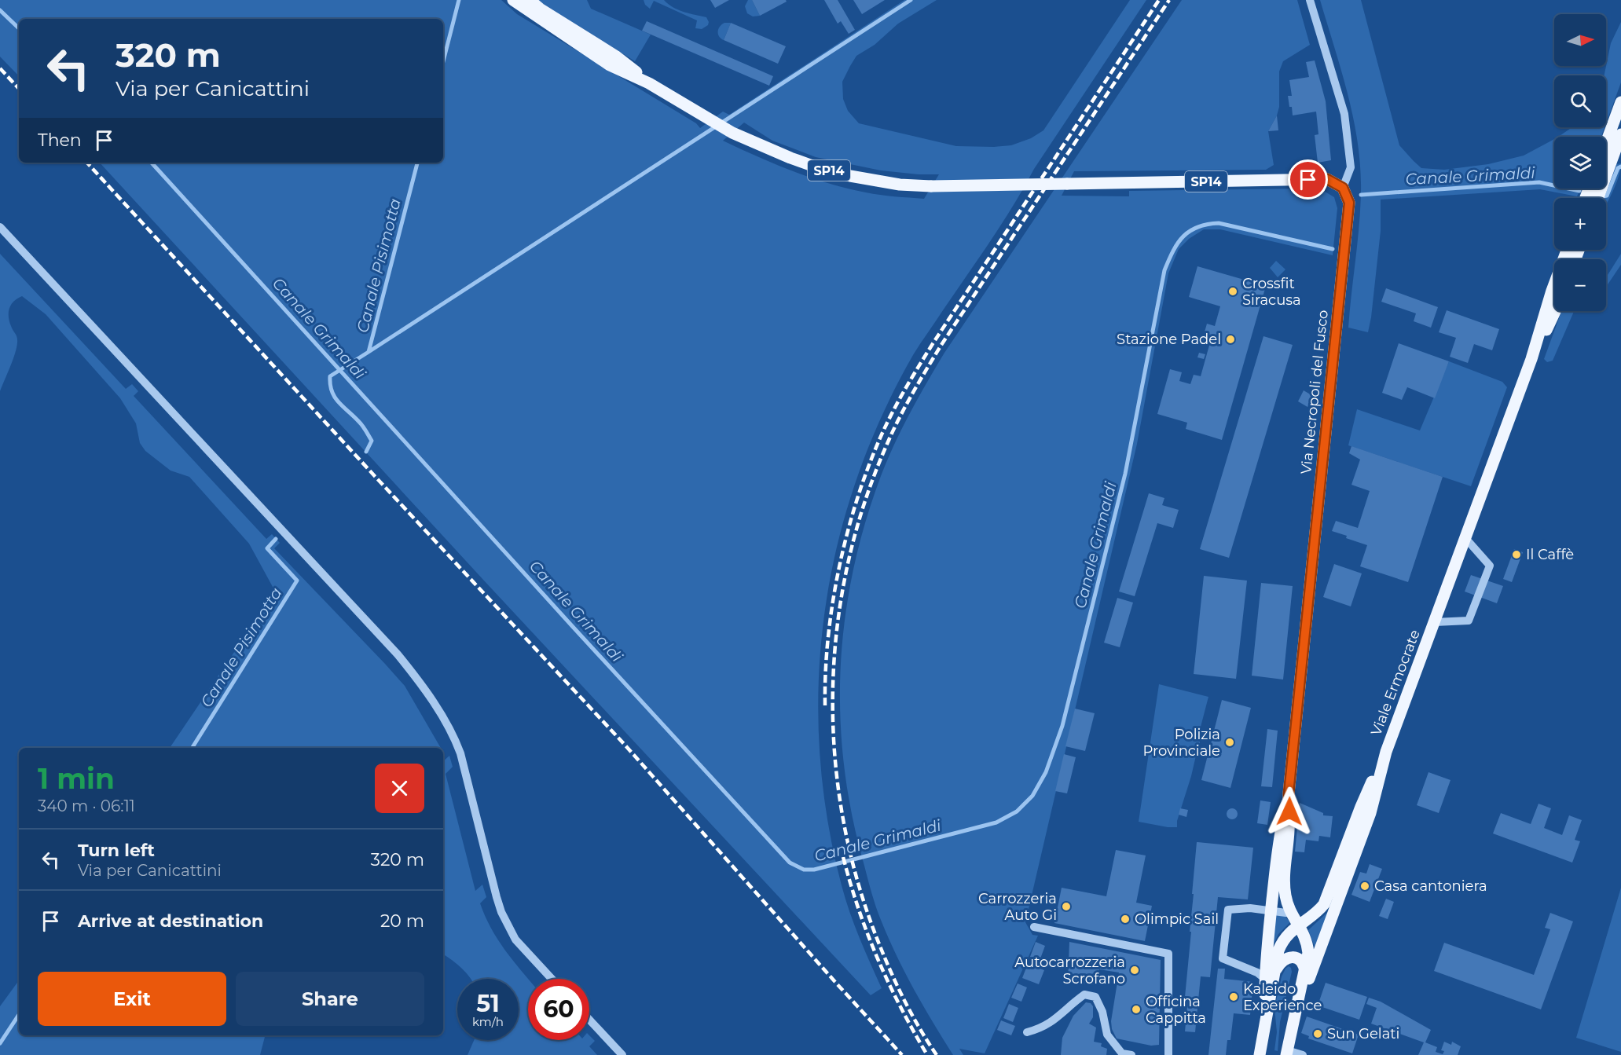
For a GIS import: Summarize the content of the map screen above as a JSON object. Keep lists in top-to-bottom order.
{
  "streets": {
    "main road": ["SP14", "Via Necropoli del Fusco", "Viale Ermocrate"]
  },
  "crossings": [
    ["SP14", "Via Necropoli del Fusco"]
  ],
  "water": ["Canale Grimaldi", "Canale Pisimotta"],
  "places": [
    "Crossfit Siracusa",
    "Stazione Padel",
    "Il Caffè",
    "Polizia Provinciale",
    "Casa cantoniera",
    "Carrozzeria Auto Gi",
    "Olimpic Sail",
    "Autocarrozzeria Scrofano",
    "Kaleido Experience",
    "Officina Cappitta",
    "Sun Gelati"
  ],
  "north": "right",
  "page": {
    "map_buttons": ["+", "−"],
    "turn": ["320 m", "Via per Canicattini"],
    "then": "Then",
    "heading": ["1 min", "340 m · 06:11"],
    "list": [
      {
        "name": "Turn left",
        "note": "Via per Canicattini",
        "value": "320 m"
      },
      {
        "name": "Arrive at destination",
        "value": "20 m"
      }
    ],
    "buttons": ["Exit", "Share"],
    "speed": "51 km/h",
    "limit": "60"
  }
}
